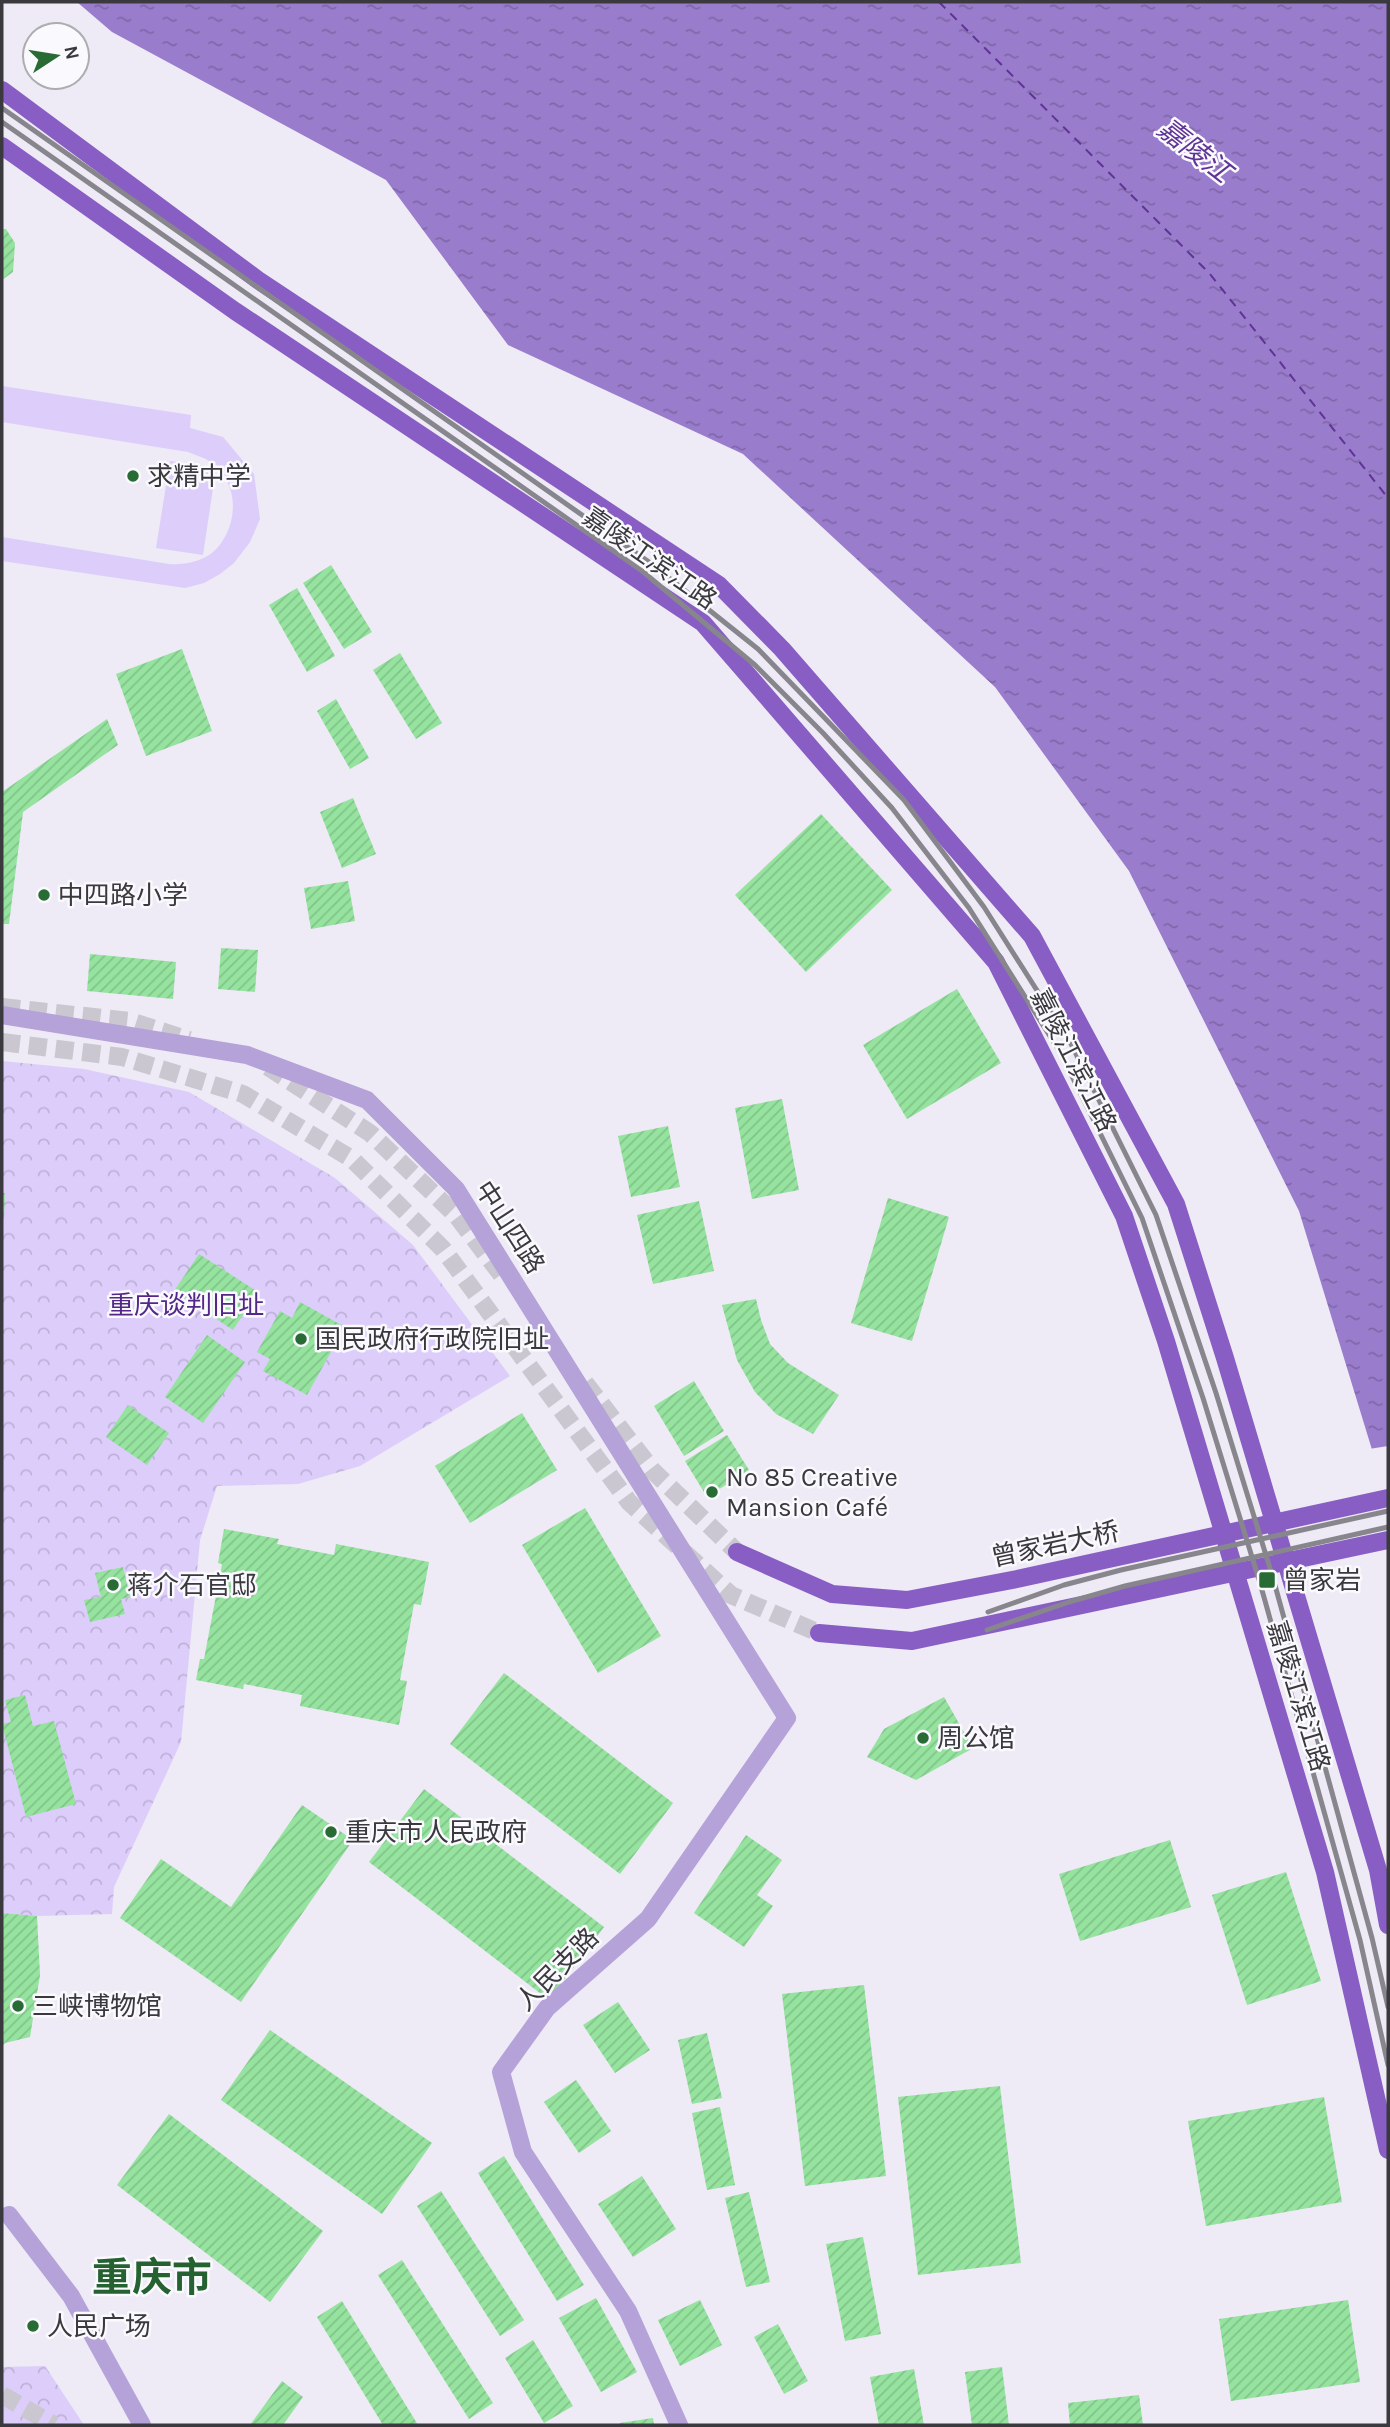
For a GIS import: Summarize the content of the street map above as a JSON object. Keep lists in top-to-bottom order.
{
  "streets": {
    "main road": ["嘉陵江滨江路", "曾家岩大桥"],
    "street": ["中山四路", "人民支路"]
  },
  "crossings": [
    ["中山四路", "人民支路"]
  ],
  "districts": ["重庆市"],
  "water": ["嘉陵江"],
  "parks": ["重庆谈判旧址"],
  "places": {
    "other": [
      "求精中学",
      "中四路小学",
      "国民政府行政院旧址",
      "No 85 Creative Mansion Café",
      "蒋介石官邸",
      "周公馆",
      "重庆市人民政府",
      "三峡博物馆",
      "人民广场"
    ],
    "transit": ["曾家岩"]
  },
  "north": "right"
}
